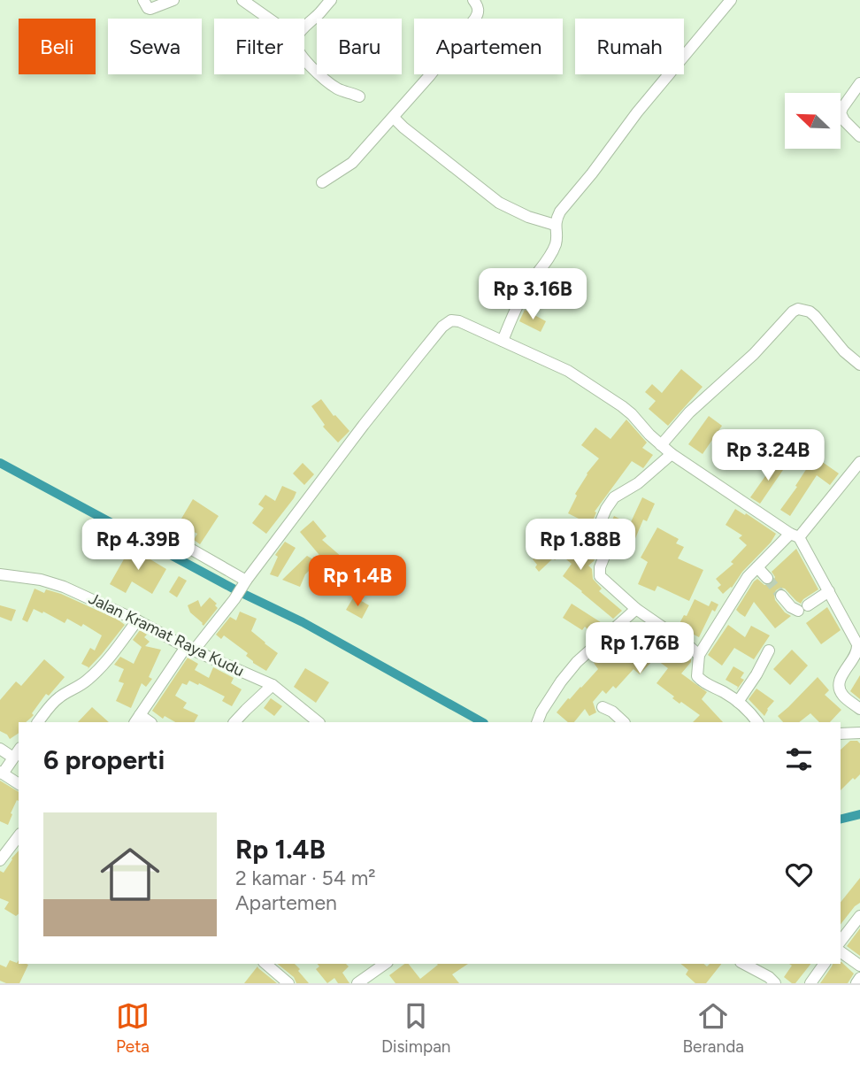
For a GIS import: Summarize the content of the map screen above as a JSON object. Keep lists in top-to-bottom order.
{
  "streets": {
    "street": ["Jalan Kramat Raya Kudu"]
  },
  "north": "top left",
  "page": {
    "chip": [
      "Beli",
      "Sewa",
      "Filter",
      "Baru",
      "Apartemen",
      "Rumah"
    ],
    "price": [
      "Rp 3.16B",
      "Rp 3.24B",
      "Rp 4.39B",
      "Rp 1.88B",
      "Rp 1.4B",
      "Rp 1.76B"
    ],
    "heading": "6 properti",
    "list": [
      {
        "name": "Rp 1.4B",
        "note": "2 kamar · 54 m² · Apartemen"
      }
    ],
    "tabs": ["Peta", "Disimpan", "Beranda"]
  }
}
